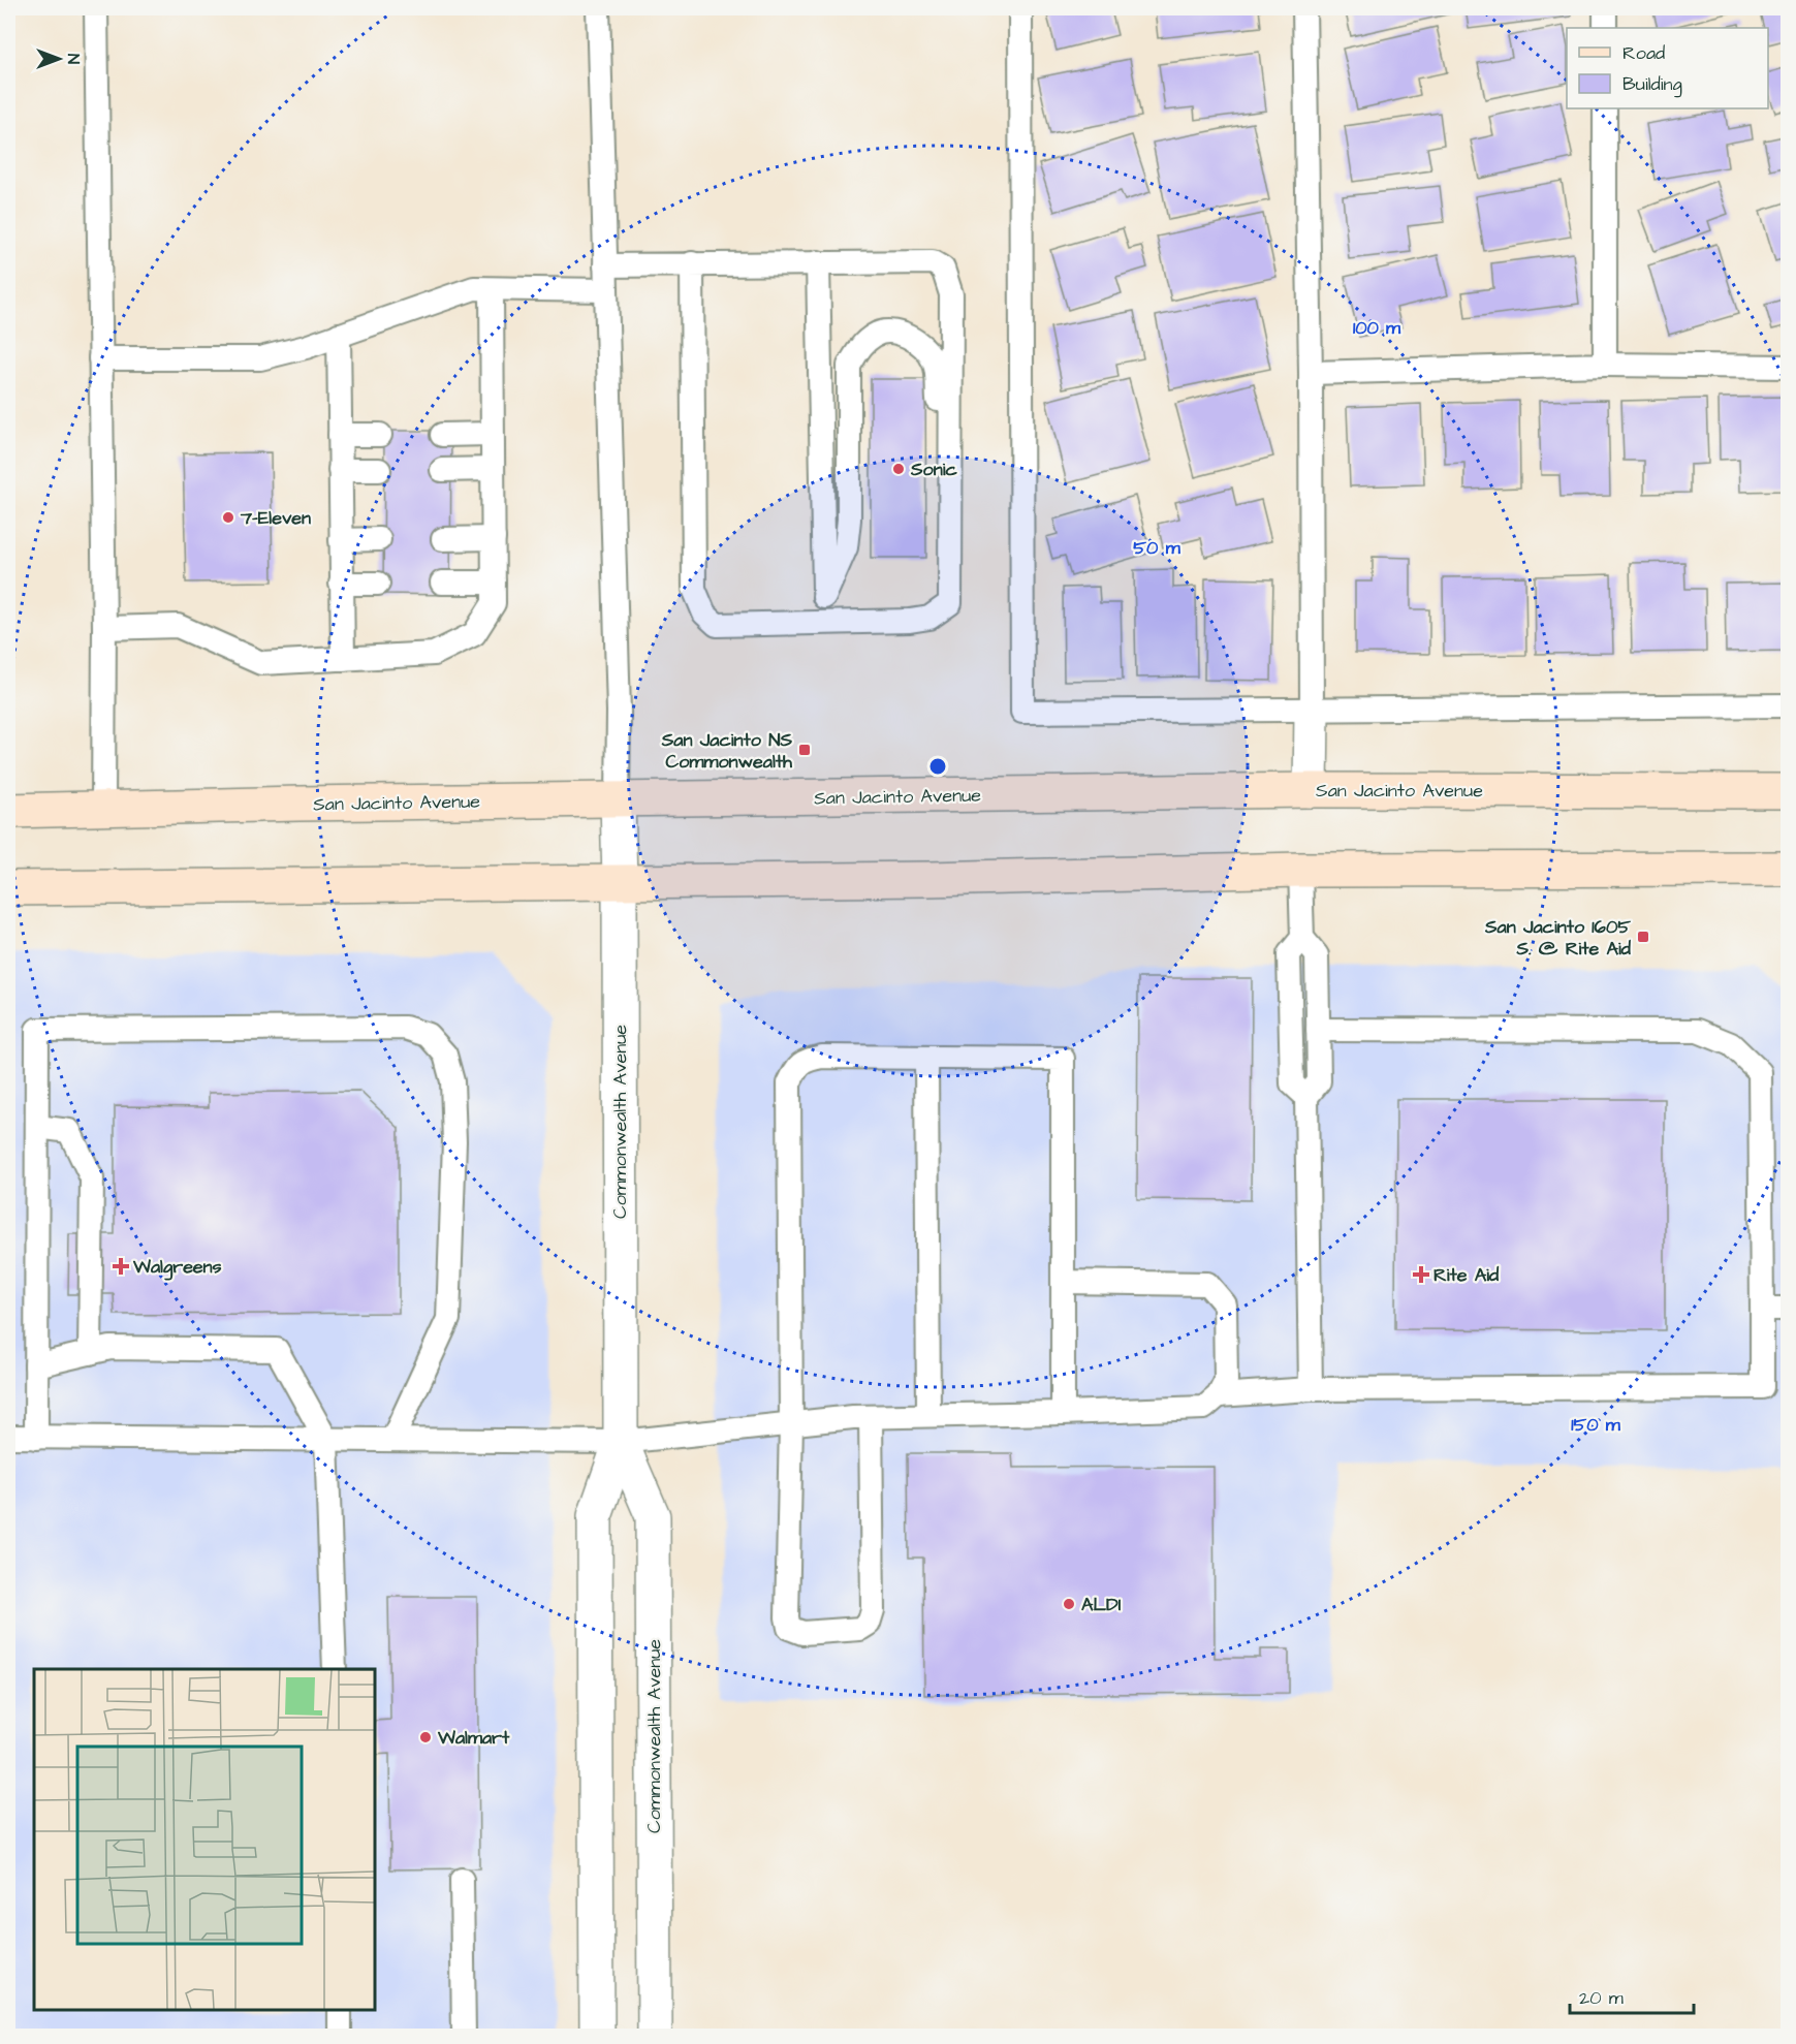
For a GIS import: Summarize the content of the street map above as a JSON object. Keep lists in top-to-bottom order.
{
  "streets": {
    "main road": ["San Jacinto Avenue"],
    "street": ["Commonwealth Avenue"]
  },
  "crossings": [
    ["San Jacinto Avenue", "Commonwealth Avenue"]
  ],
  "places": {
    "other": [
      "Sonic",
      "7-Eleven",
      "ALDI",
      "Walmart"
    ],
    "transit": ["San Jacinto NS Commonwealth", "San Jacinto 1605 S. @ Rite Aid"],
    "health": ["Walgreens", "Rite Aid"]
  },
  "legend": ["Road", "Building"],
  "scale_bar": "20 m",
  "north": "right",
  "rings": ["100 m", "50 m", "150 m"]
}
